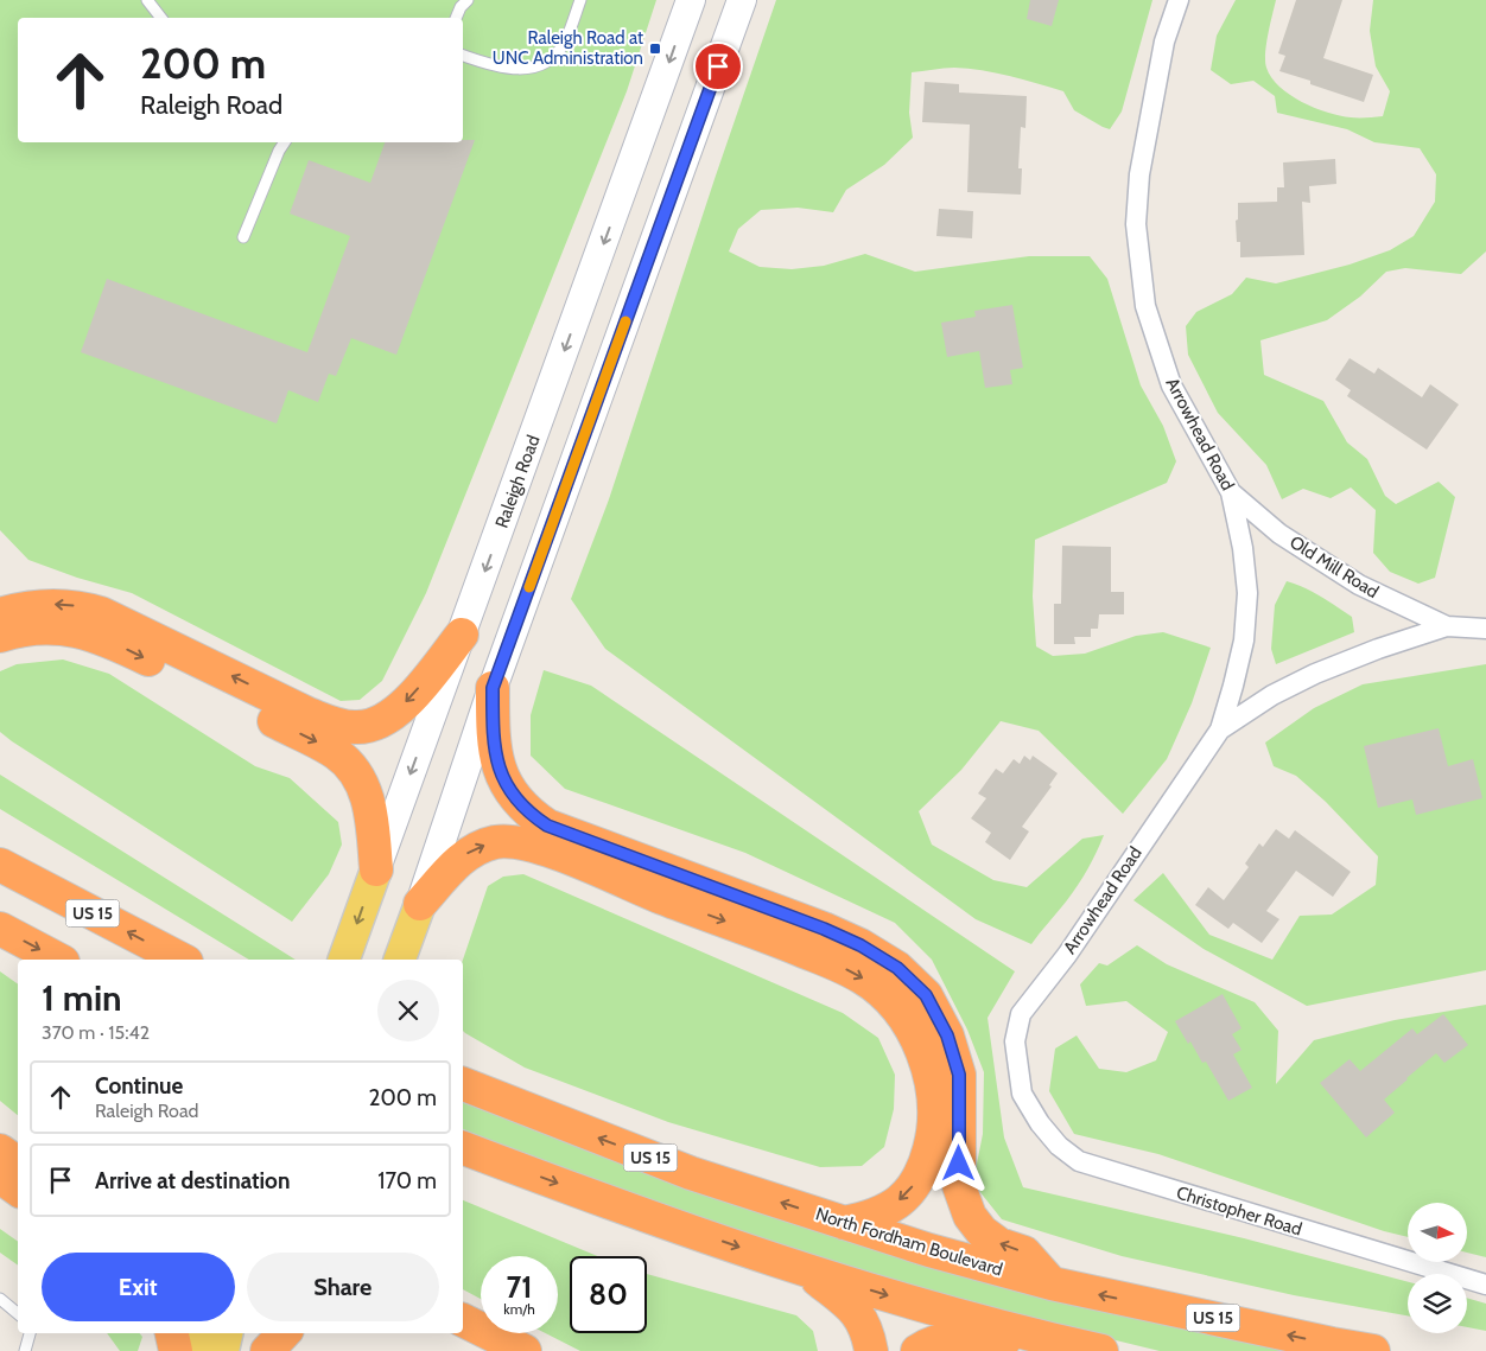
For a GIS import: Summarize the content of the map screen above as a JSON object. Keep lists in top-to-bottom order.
{
  "streets": {
    "highway": ["US 15", "North Fordham Boulevard"],
    "main road": ["Raleigh Road"],
    "street": ["Arrowhead Road", "Old Mill Road", "Christopher Road"]
  },
  "crossings": [
    ["Arrowhead Road", "Old Mill Road"],
    ["Arrowhead Road", "Christopher Road"]
  ],
  "places": {
    "transit": ["Raleigh Road at UNC Administration"]
  },
  "north": "right",
  "page": {
    "turn": ["200 m", "Raleigh Road"],
    "heading": ["1 min", "370 m · 15:42"],
    "list": [
      {
        "name": "Continue",
        "note": "Raleigh Road",
        "value": "200 m"
      },
      {
        "name": "Arrive at destination",
        "value": "170 m"
      }
    ],
    "buttons": ["Exit", "Share"],
    "speed": "71 km/h",
    "limit": "80"
  }
}
